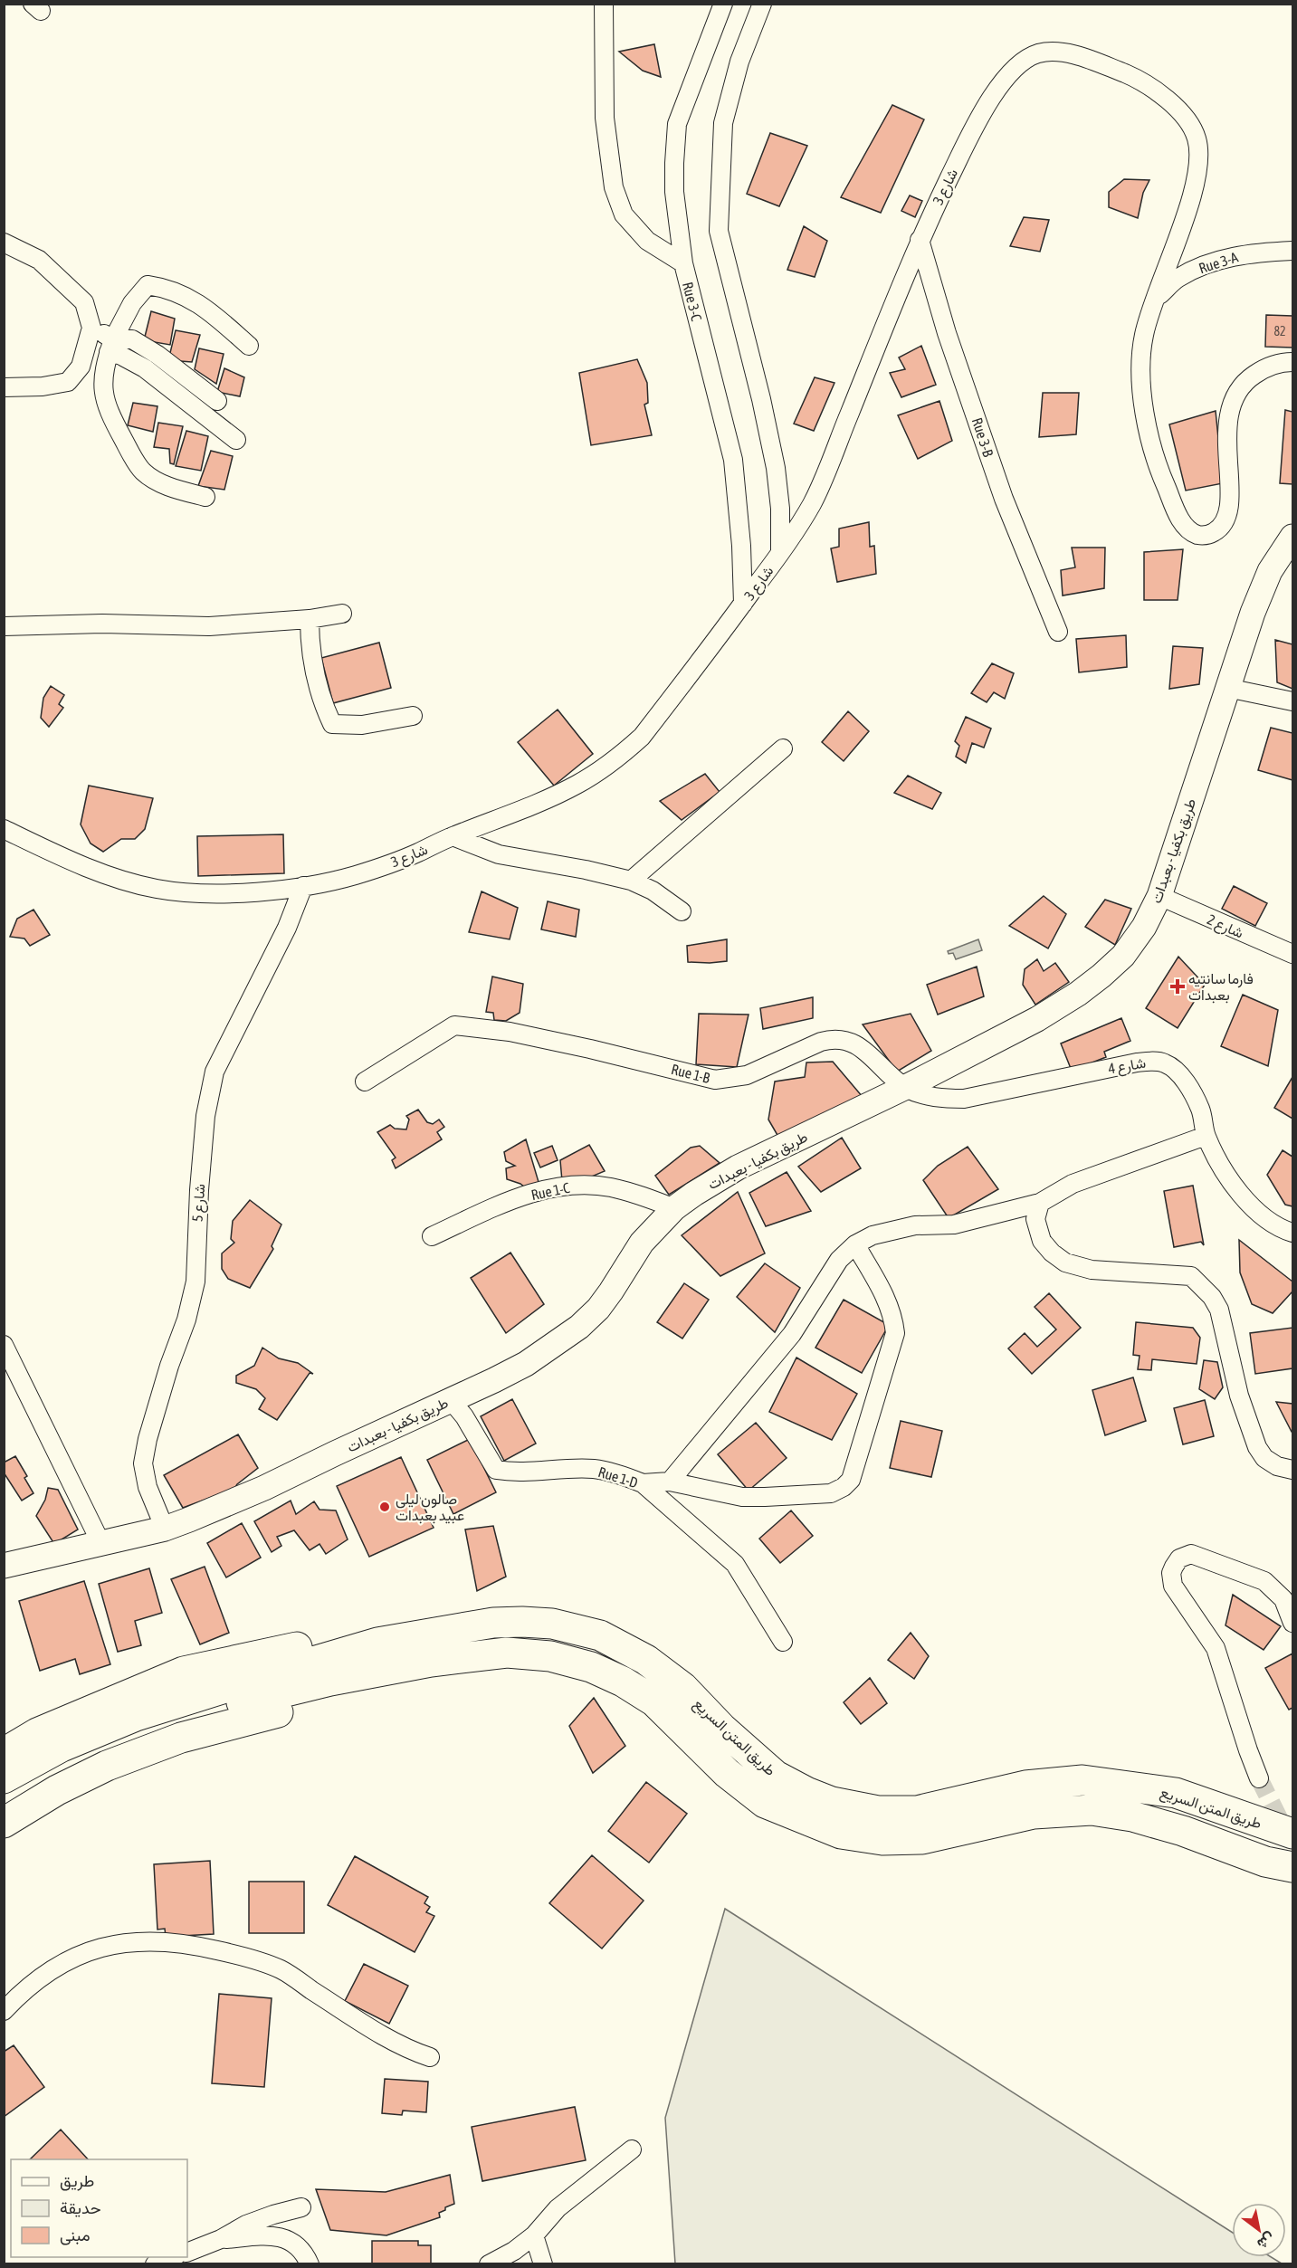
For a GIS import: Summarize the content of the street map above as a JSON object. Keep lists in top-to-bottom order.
{
  "streets": {
    "highway": ["طريق المتن السريع"],
    "main road": ["طريق بكفيا - بعبدات"],
    "street": [
      "شارع 3",
      "Rue 3-A",
      "Rue 3-C",
      "Rue 3-B",
      "شارع 2",
      "شارع 4",
      "Rue 1-B",
      "Rue 1-C",
      "شارع 5",
      "Rue 1-D"
    ]
  },
  "crossings": [
    ["شارع 3", "Rue 3-A"],
    ["شارع 3", "Rue 3-C"],
    ["شارع 3", "Rue 3-B"],
    ["شارع 3", "شارع 5"],
    ["طريق بكفيا - بعبدات", "شارع 2"],
    ["طريق بكفيا - بعبدات", "شارع 4"],
    ["طريق بكفيا - بعبدات", "Rue 1-B"],
    ["طريق بكفيا - بعبدات", "Rue 1-C"],
    ["طريق بكفيا - بعبدات", "شارع 5"],
    ["طريق بكفيا - بعبدات", "Rue 1-D"],
    ["شارع 4", "Rue 1-B"]
  ],
  "places": {
    "health": ["فارما سانتيه بعبدات"],
    "other": ["صالون ليلى عبيد بعبدات"]
  },
  "house_numbers": ["82"],
  "legend": ["طريق", "حديقة", "مبنى"],
  "north": "bottom right"
}
